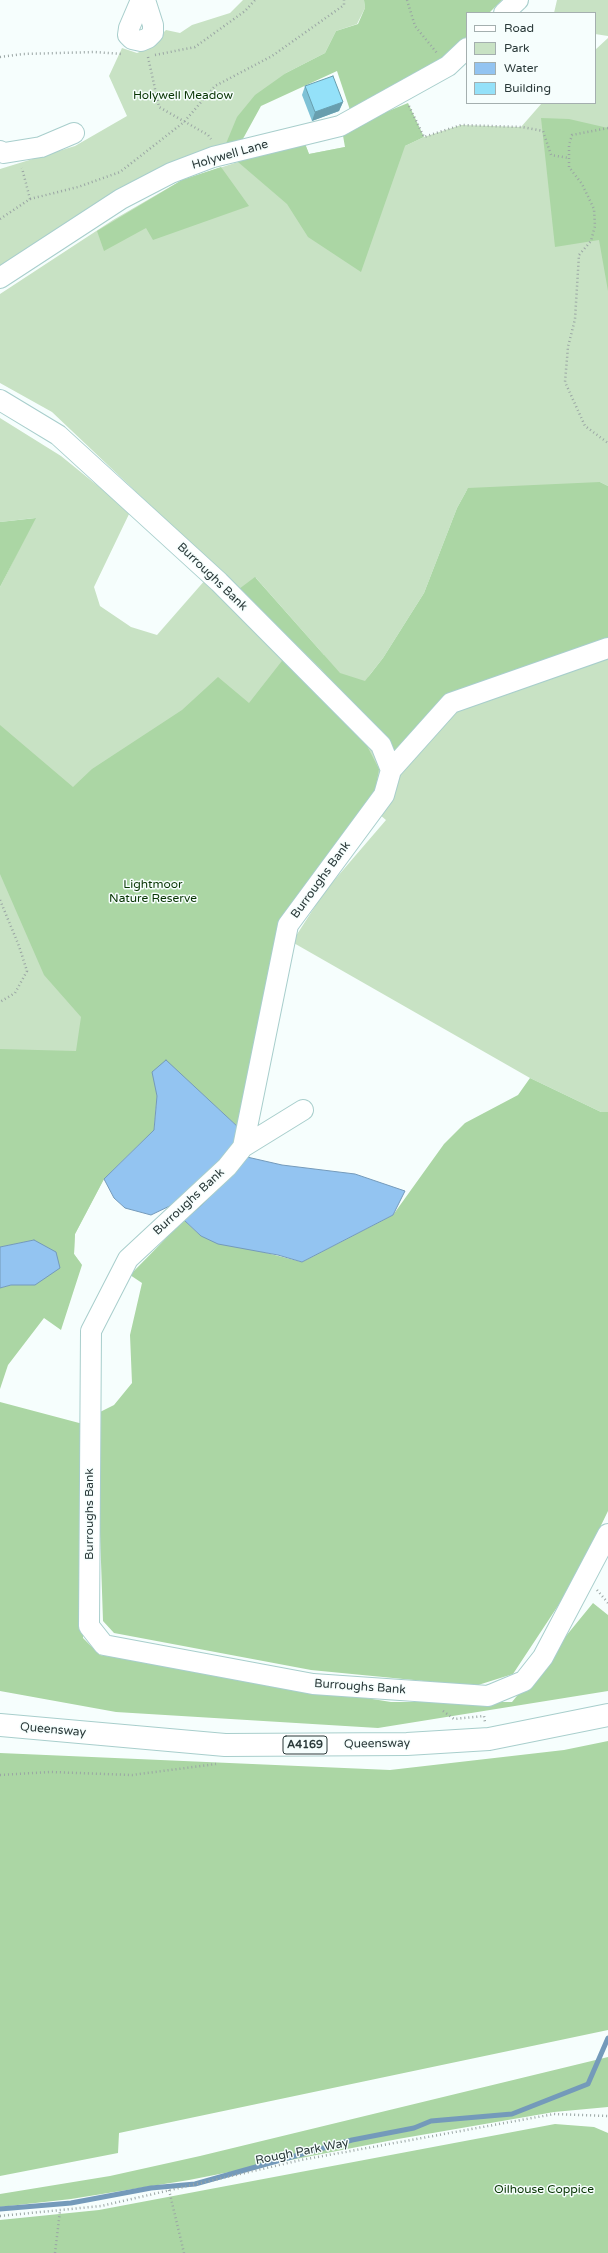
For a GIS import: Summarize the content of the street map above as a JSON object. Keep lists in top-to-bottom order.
{
  "streets": {
    "main road": ["Queensway", "A4169"],
    "street": ["Holywell Lane", "Burroughs Bank"],
    "path": ["Rough Park Way"]
  },
  "parks": ["Holywell Meadow", "Lightmoor Nature Reserve", "Oilhouse Coppice"],
  "legend": [
    "Road",
    "Park",
    "Water",
    "Building"
  ]
}
